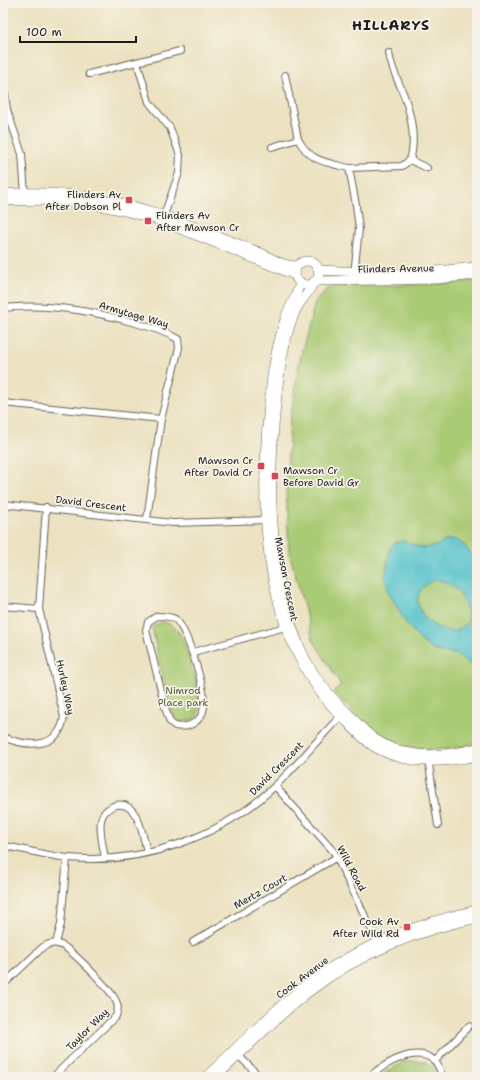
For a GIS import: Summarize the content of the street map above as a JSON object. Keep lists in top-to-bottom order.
{
  "streets": {
    "street": [
      "Flinders Avenue",
      "Armytage Way",
      "David Crescent",
      "Mawson Crescent",
      "Hurley Way",
      "Wild Road",
      "Mertz Court",
      "Cook Avenue",
      "Taylor Way"
    ]
  },
  "crossings": [
    ["Flinders Avenue", "Mawson Crescent"],
    ["Armytage Way", "David Crescent"],
    ["David Crescent", "Mawson Crescent"],
    ["David Crescent", "Hurley Way"],
    ["David Crescent", "Wild Road"],
    ["Wild Road", "Mertz Court"],
    ["Wild Road", "Cook Avenue"]
  ],
  "districts": ["HILLARYS"],
  "parks": ["Nimrod Place park"],
  "places": {
    "transit": [
      "Flinders Av After Dobson Pl",
      "Flinders Av After Mawson Cr",
      "Mawson Cr After David Cr",
      "Mawson Cr Before David Gr",
      "Cook Av After Wild Rd"
    ]
  },
  "scale_bar": "100 m"
}
